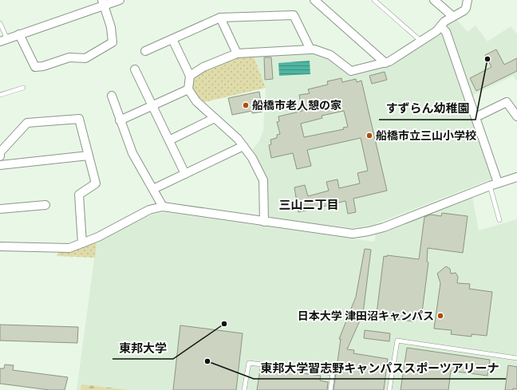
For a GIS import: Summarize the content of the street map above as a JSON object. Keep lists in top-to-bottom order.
{
  "districts": ["三山二丁目"],
  "places": [
    "すずらん幼稚園",
    "船橋市老人憩の家",
    "船橋市立三山小学校",
    "日本大学 津田沼キャンパス",
    "東邦大学",
    "東邦大学習志野キャンパススポーツアリーナ"
  ]
}
